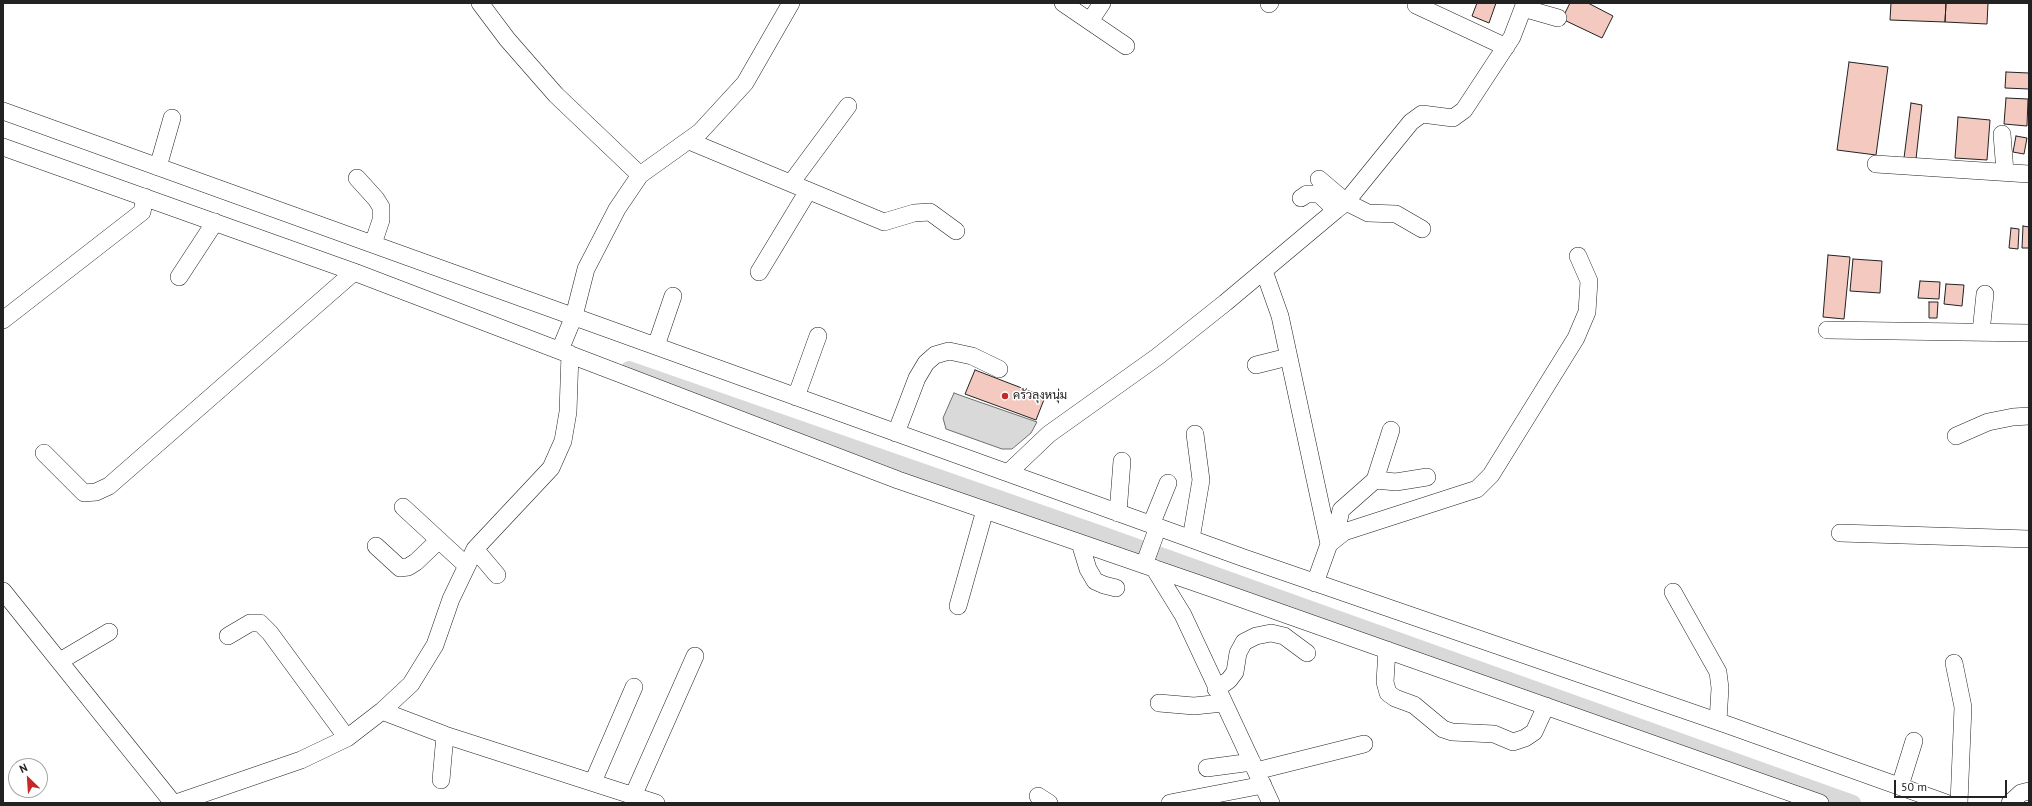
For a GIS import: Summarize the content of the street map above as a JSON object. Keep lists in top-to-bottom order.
{
  "places": ["ครัวลุงหนุ่ม"],
  "scale_bar": "50 m",
  "north": "top left"
}
